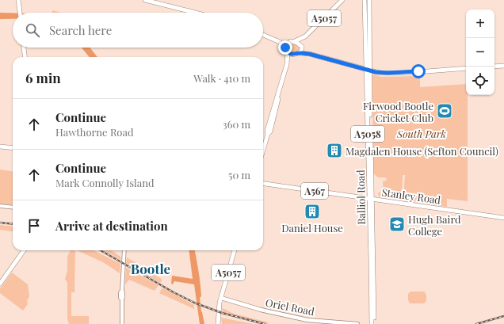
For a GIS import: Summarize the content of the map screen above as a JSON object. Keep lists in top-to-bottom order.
{
  "streets": {
    "main road": [
      "A5057",
      "A5058",
      "A567",
      "Stanley Road",
      "Balliol Road",
      "Oriel Road"
    ]
  },
  "crossings": [
    ["A5057", "Oriel Road"],
    ["A5058", "Balliol Road"],
    ["Stanley Road", "Balliol Road"]
  ],
  "districts": ["Bootle"],
  "parks": ["South Park"],
  "places": {
    "sports": ["Firwood Bootle Cricket Club"],
    "building": ["Magdalen House (Sefton Council)", "Daniel House"],
    "school or university": ["Hugh Baird College"]
  },
  "page": {
    "map_buttons": ["+", "−"],
    "search": "Search here",
    "heading": ["6 min", "Walk · 410 m"],
    "list": [
      ["Continue", "Hawthorne Road", "360 m"],
      ["Continue", "Mark Connolly Island", "50 m"],
      "Arrive at destination"
    ]
  }
}
